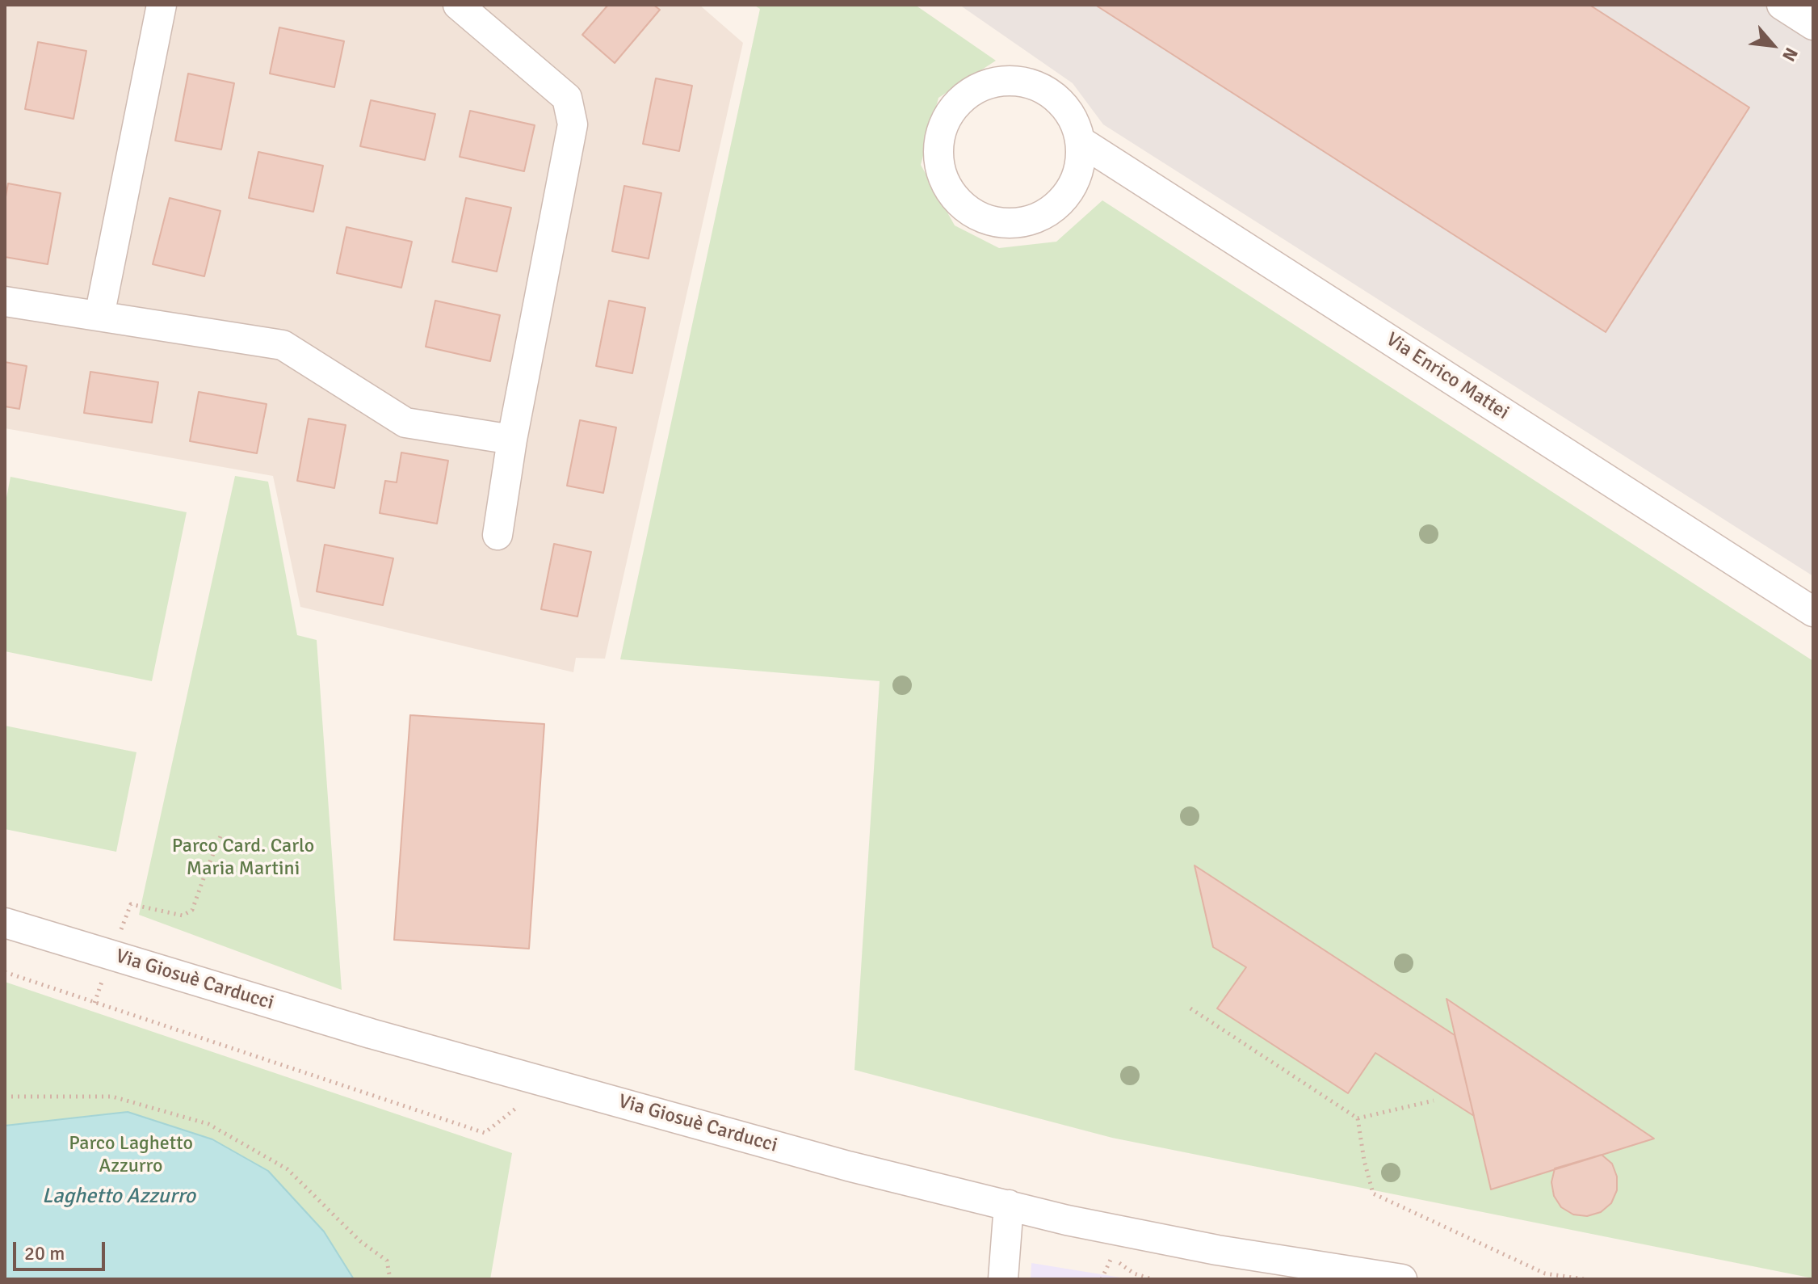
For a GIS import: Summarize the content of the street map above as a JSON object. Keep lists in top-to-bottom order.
{
  "streets": {
    "street": ["Via Enrico Mattei", "Via Giosuè Carducci"]
  },
  "water": ["Laghetto Azzurro"],
  "parks": ["Parco Card. Carlo Maria Martini", "Parco Laghetto Azzurro"],
  "scale_bar": "20 m",
  "north": "bottom right"
}
